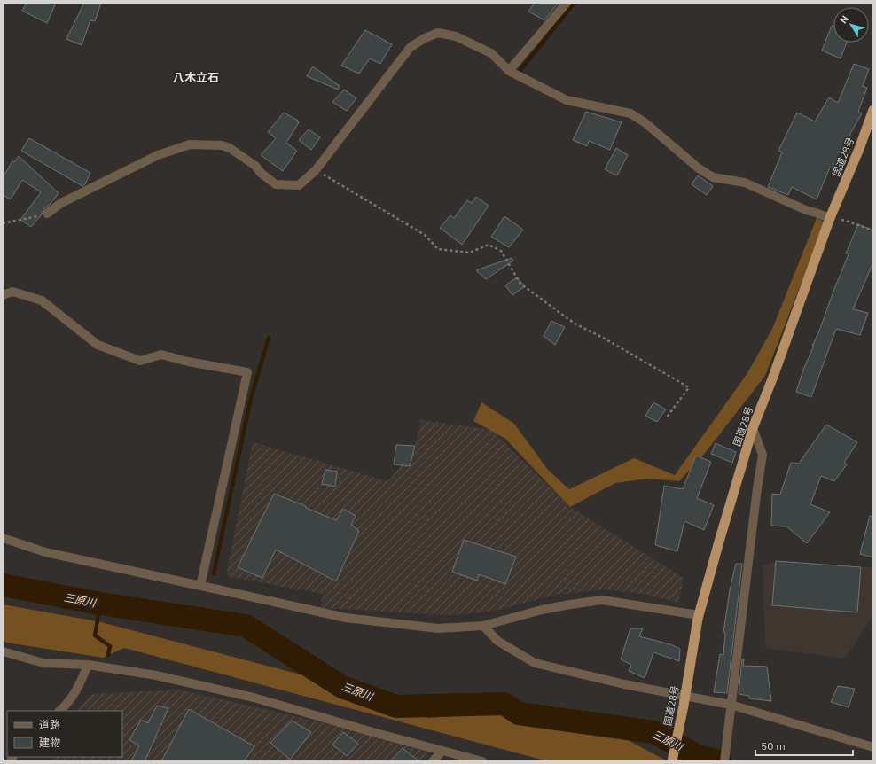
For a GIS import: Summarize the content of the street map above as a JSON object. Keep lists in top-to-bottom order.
{
  "streets": {
    "highway": ["国道28号"]
  },
  "districts": ["八木立石"],
  "water": ["三原川"],
  "legend": ["道路", "建物"],
  "scale_bar": "50 m",
  "north": "top left"
}
